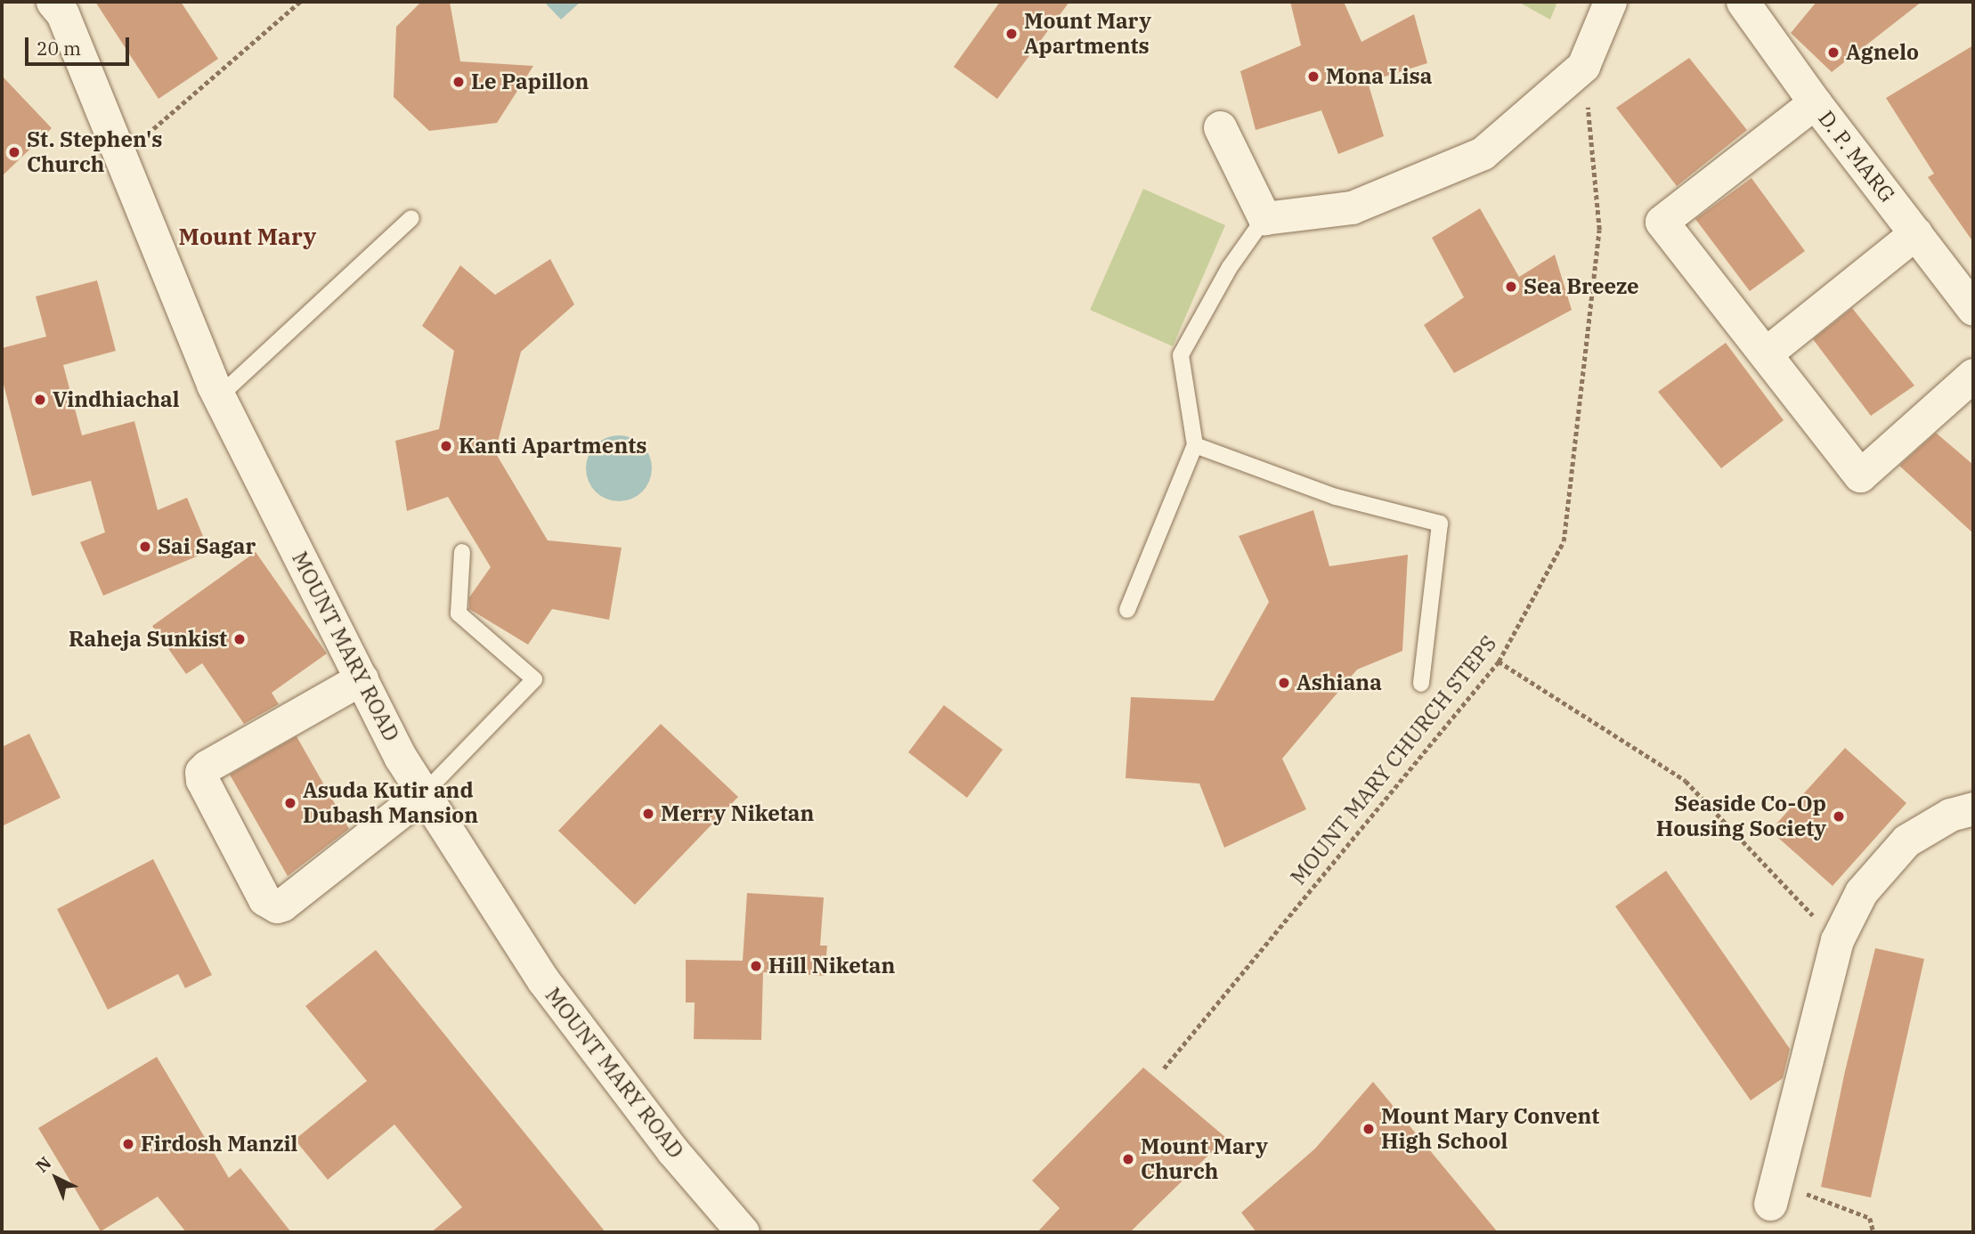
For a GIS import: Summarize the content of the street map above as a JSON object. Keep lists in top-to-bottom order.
{
  "streets": {
    "street": ["D. P. MARG", "MOUNT MARY ROAD"],
    "path": ["MOUNT MARY CHURCH STEPS"]
  },
  "districts": ["Mount Mary"],
  "places": [
    "Mount Mary Apartments",
    "Agnelo",
    "Mona Lisa",
    "Le Papillon",
    "St. Stephen's Church",
    "Sea Breeze",
    "Vindhiachal",
    "Kanti Apartments",
    "Sai Sagar",
    "Raheja Sunkist",
    "Ashiana",
    "Asuda Kutir and Dubash Mansion",
    "Merry Niketan",
    "Seaside Co-Op Housing Society",
    "Hill Niketan",
    "Mount Mary Convent High School",
    "Firdosh Manzil",
    "Mount Mary Church"
  ],
  "scale_bar": "20 m",
  "north": "top left"
}
